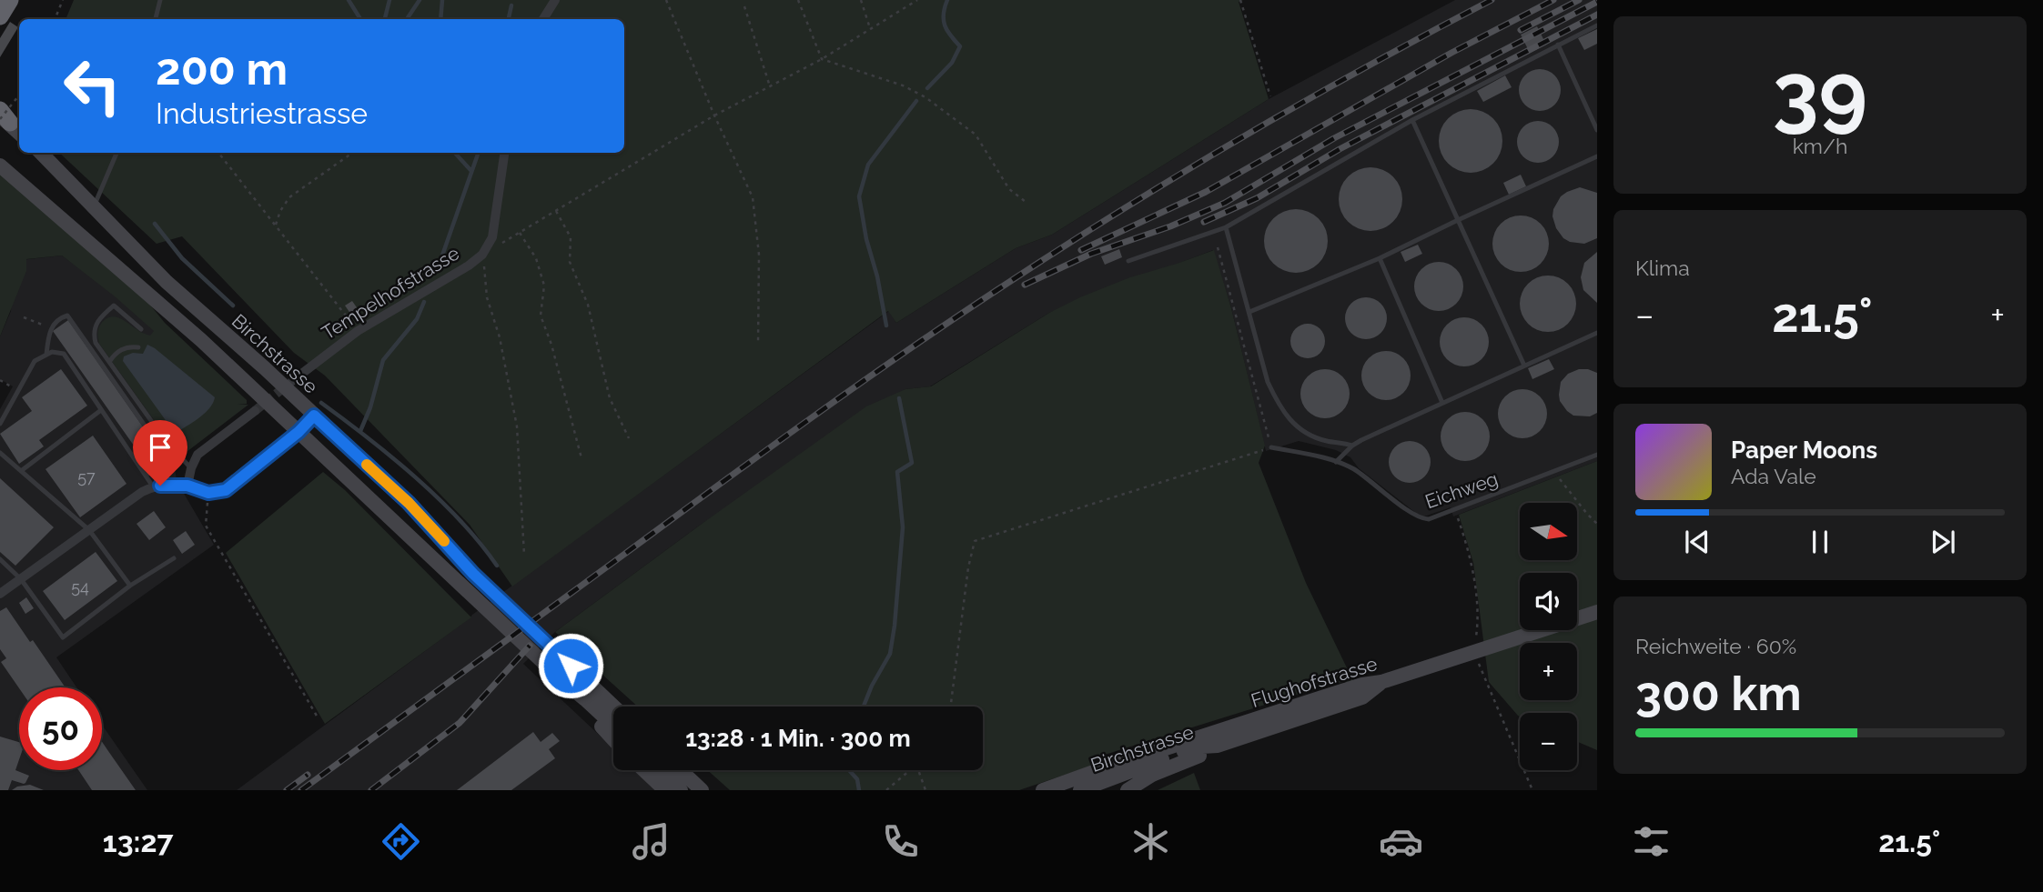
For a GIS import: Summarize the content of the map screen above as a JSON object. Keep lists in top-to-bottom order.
{
  "streets": {
    "main road": ["Birchstrasse", "Flughofstrasse"],
    "street": ["Tempelhofstrasse"],
    "lane": ["Eichweg"]
  },
  "crossings": [
    ["Birchstrasse", "Flughofstrasse"]
  ],
  "house_numbers": ["57", "54"],
  "north": "right",
  "page": {
    "tile": [
      ["39", "km/h"],
      "Klima",
      ["Reichweite · 60%", "300 km"]
    ],
    "turn": ["200 m", "Industriestrasse"],
    "heat": ["−", "21.5°", "+"],
    "song": ["Paper Moons", "Ada Vale"],
    "map_buttons": ["+", "−"],
    "limit": "50",
    "trip": "13:28 · 1 Min. · 300 m",
    "tabs": ["13:27", "21.5°"]
  }
}
